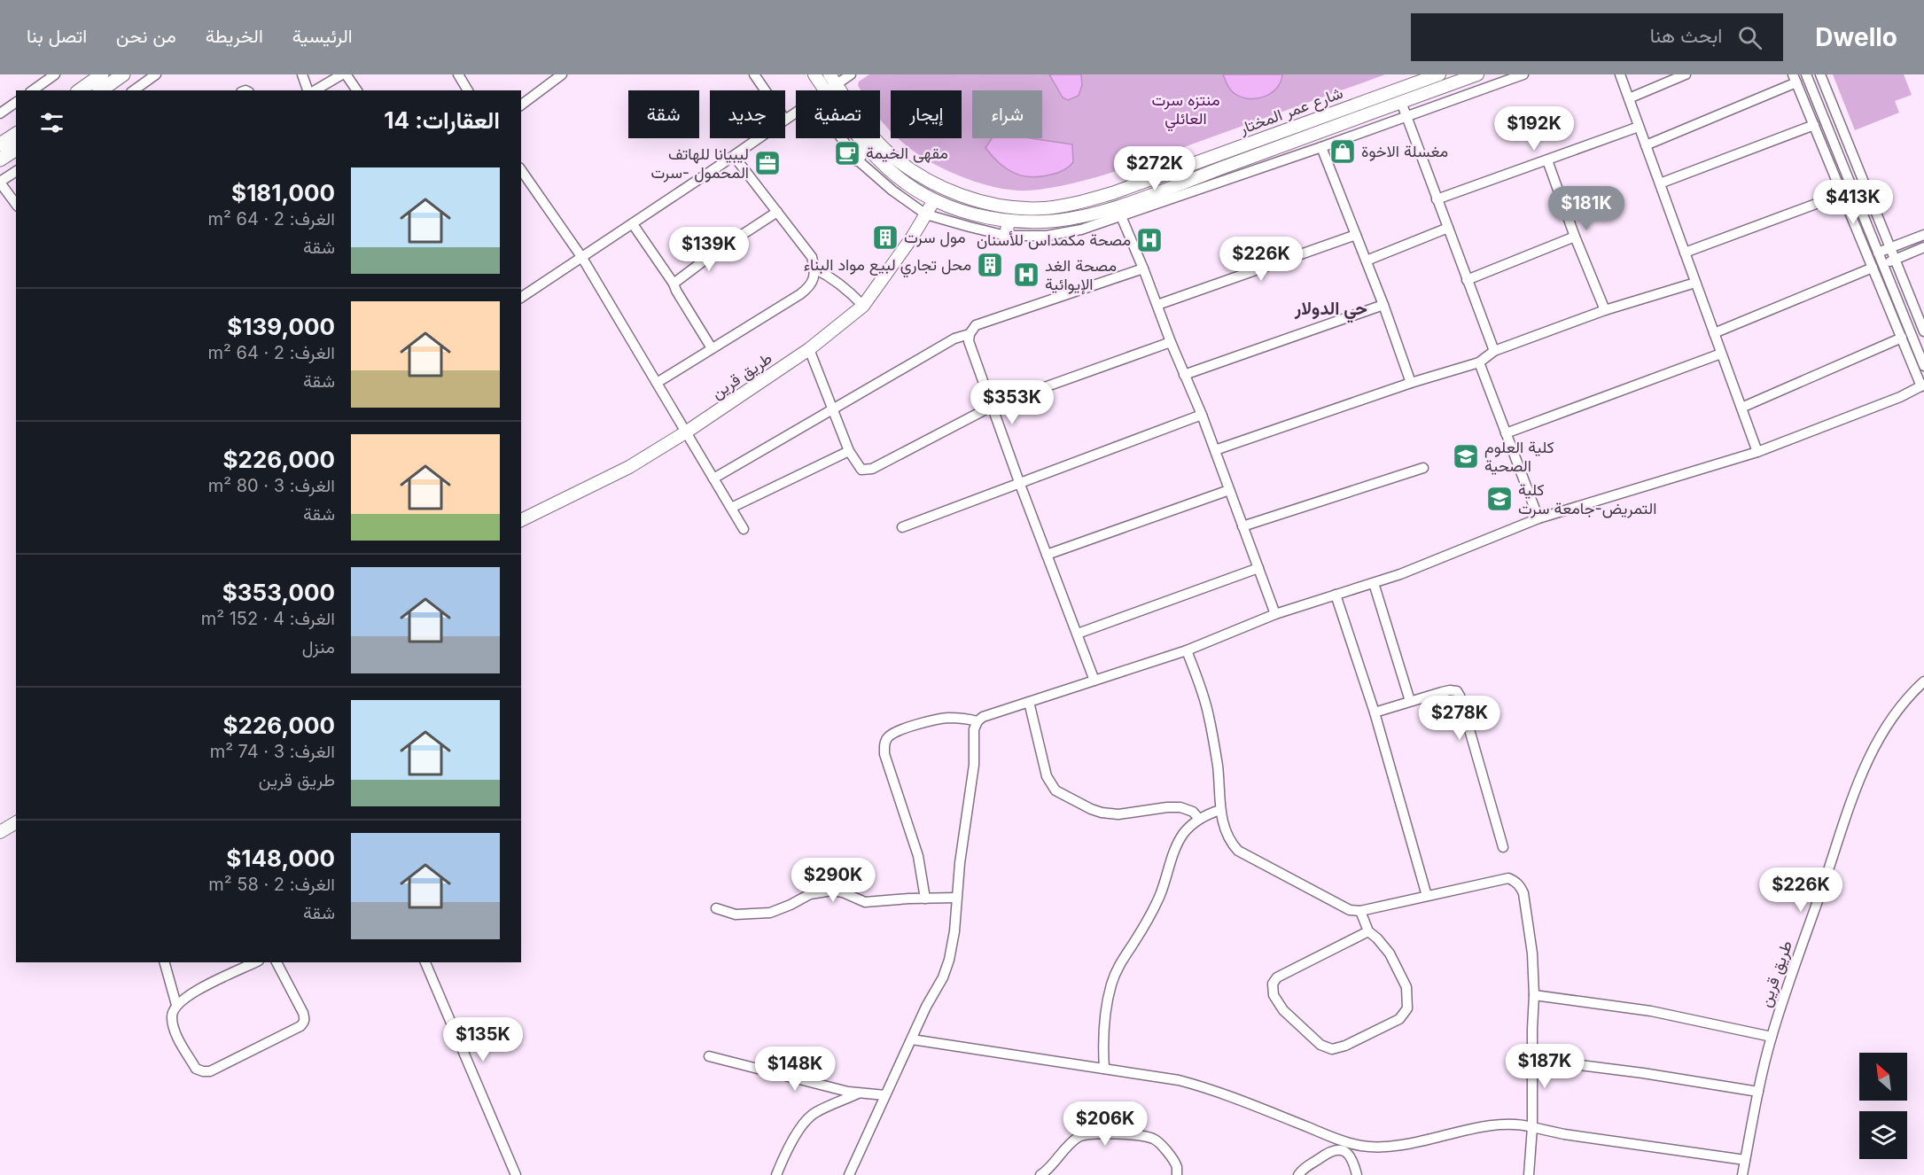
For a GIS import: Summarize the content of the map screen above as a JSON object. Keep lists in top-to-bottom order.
{
  "streets": {
    "main road": ["شارع عمر المختار", "طريق قرين"]
  },
  "districts": ["حي الدولار"],
  "parks": ["منتزه سرت العائلي"],
  "places": {
    "shop": ["مغسلة الاخوة"],
    "cafe": ["مقهى الخيمة"],
    "office": ["ليبيانا للهاتف المحمول -سرت"],
    "building": ["مول سرت", "محل تجاري لبيع مواد البناء"],
    "hospital": ["مصحة مكمداس للأسنان", "مصحة الغد الإيوائية"],
    "school or university": ["كلية العلوم الصحية", "كلية التمريض-جامعة سرت"]
  },
  "north": "top left",
  "page": {
    "header": "Dwello",
    "search": "ابحث هنا",
    "nav": [
      "الرئيسية",
      "الخريطة",
      "من نحن",
      "اتصل بنا"
    ],
    "chip": [
      "شراء",
      "إيجار",
      "تصفية",
      "جديد",
      "شقة"
    ],
    "heading": "العقارات: 14",
    "price": [
      "$192K",
      "$272K",
      "$413K",
      "$181K",
      "$139K",
      "$226K",
      "$353K",
      "$278K",
      "$290K",
      "$226K",
      "$135K",
      "$187K",
      "$148K",
      "$206K"
    ],
    "list": [
      {
        "name": "$181,000",
        "note": "الغرف: 2 · 64 m² · شقة"
      },
      {
        "name": "$139,000",
        "note": "الغرف: 2 · 64 m² · شقة"
      },
      {
        "name": "$226,000",
        "note": "الغرف: 3 · 80 m² · شقة"
      },
      {
        "name": "$353,000",
        "note": "الغرف: 4 · 152 m² · منزل"
      },
      {
        "name": "$226,000",
        "note": "الغرف: 3 · 74 m² · طريق قرين"
      },
      {
        "name": "$148,000",
        "note": "الغرف: 2 · 58 m² · شقة"
      }
    ]
  }
}
